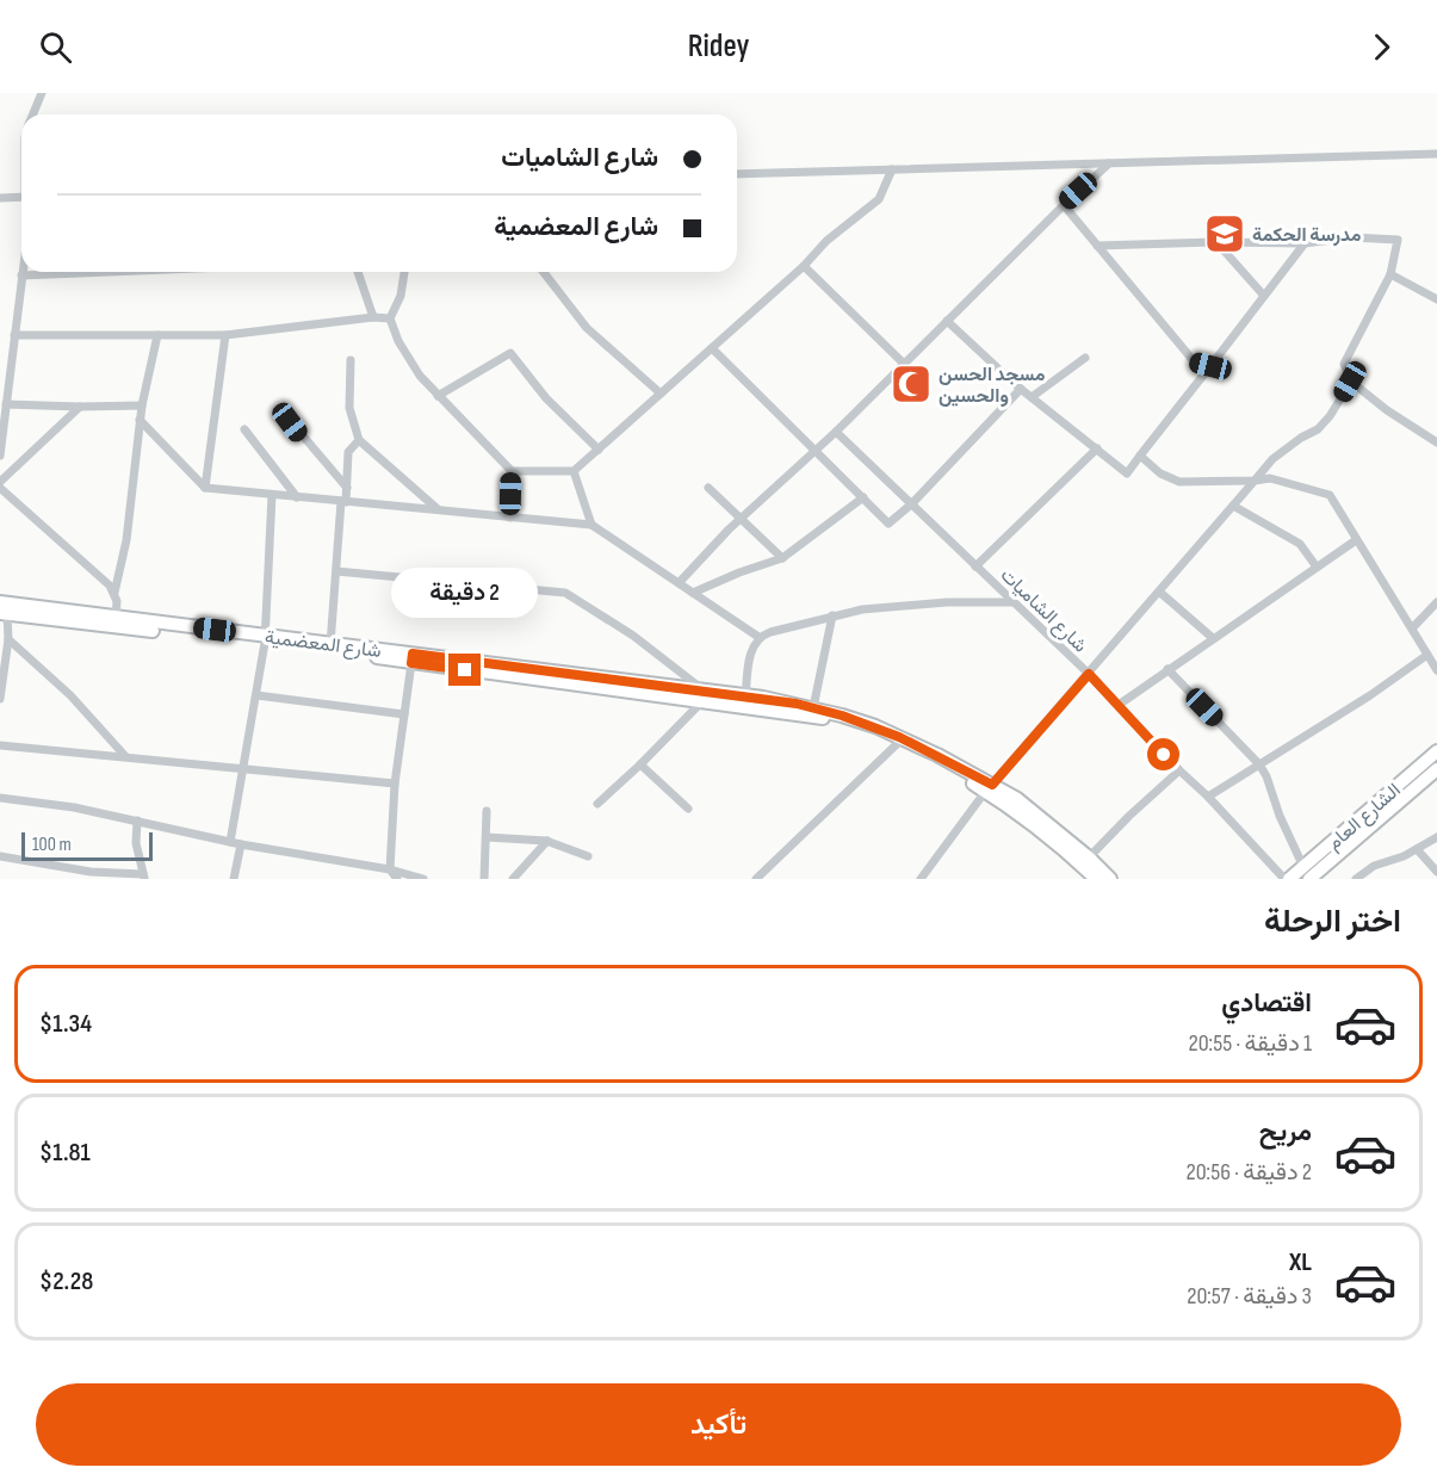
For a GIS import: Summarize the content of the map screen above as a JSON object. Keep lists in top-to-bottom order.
{
  "streets": {
    "main road": ["شارع المعضمية", "الشارع العام"],
    "street": ["شارع الشاميات"]
  },
  "crossings": [
    ["شارع الشاميات", "الشارع العام"]
  ],
  "places": {
    "school or university": ["مدرسة الحكمة"],
    "mosque": ["مسجد الحسن والحسين"]
  },
  "scale_bar": "100 m",
  "page": {
    "header": "Ridey",
    "banner": ["شارع الشاميات", "شارع المعضمية"],
    "bubble": "2 دقيقة",
    "scale": "100 m",
    "heading": "اختر الرحلة",
    "list": [
      {
        "name": "اقتصادي",
        "note": "1 دقيقة · 20:55",
        "value": "$1.34"
      },
      {
        "name": "مريح",
        "note": "2 دقيقة · 20:56",
        "value": "$1.81"
      },
      {
        "name": "XL",
        "note": "3 دقيقة · 20:57",
        "value": "$2.28"
      }
    ],
    "buttons": "تأكيد"
  }
}
